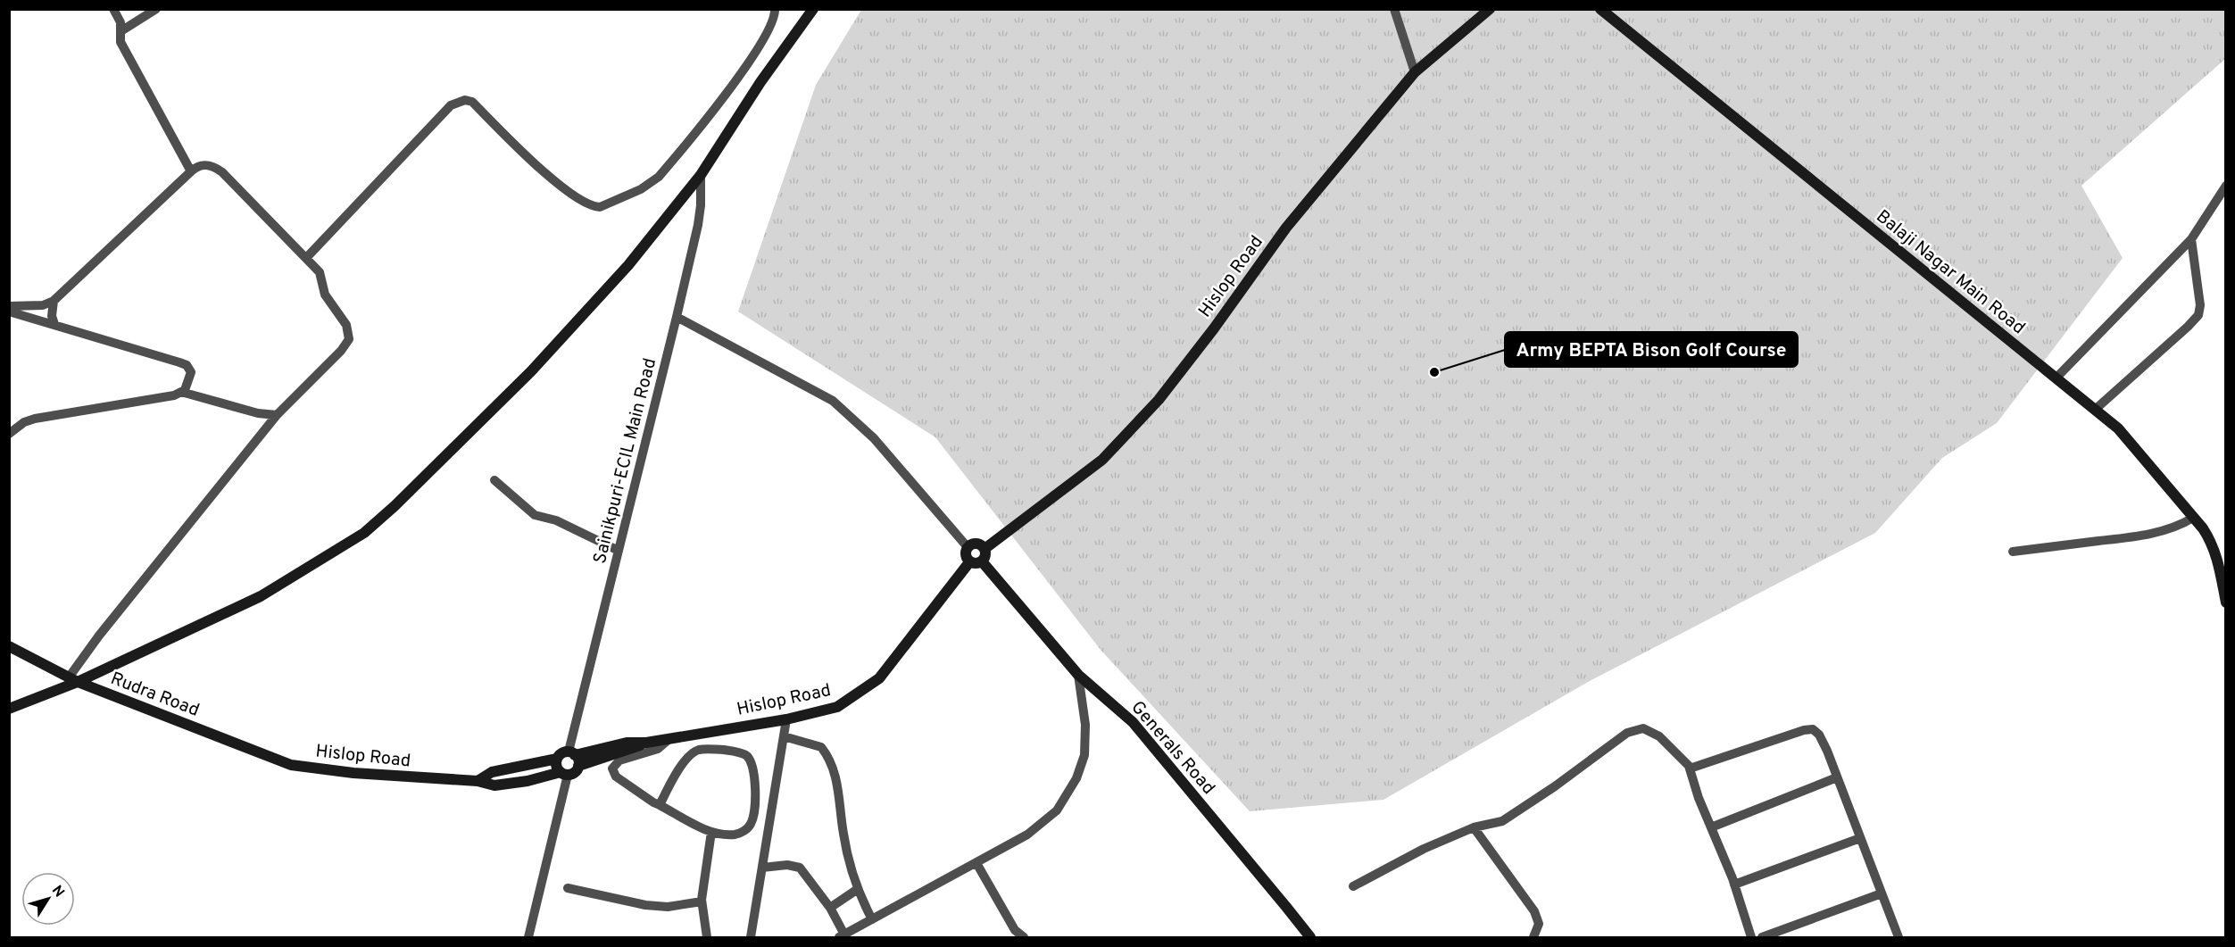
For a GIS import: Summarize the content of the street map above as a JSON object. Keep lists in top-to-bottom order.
{
  "streets": {
    "street": [
      "Balaji Nagar Main Road",
      "Hislop Road",
      "Sainikpuri-ECIL Main Road",
      "Rudra Road",
      "Generals Road"
    ]
  },
  "crossings": [
    ["Hislop Road", "Sainikpuri-ECIL Main Road"],
    ["Hislop Road", "Rudra Road"],
    ["Hislop Road", "Generals Road"]
  ],
  "places": ["Army BEPTA Bison Golf Course"],
  "north": "top right"
}
